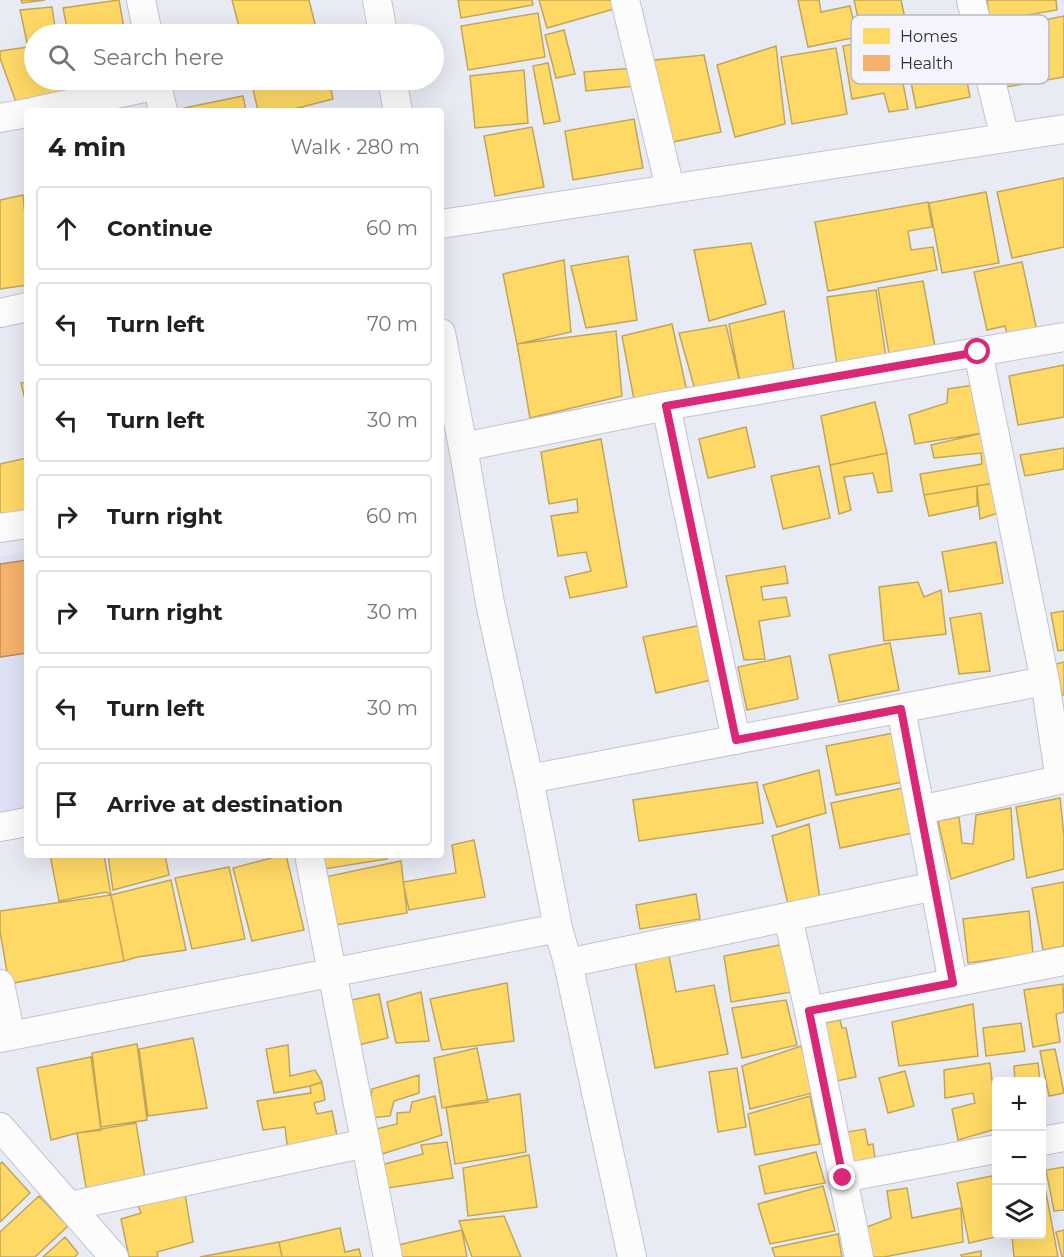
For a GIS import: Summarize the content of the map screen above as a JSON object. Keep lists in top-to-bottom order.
{
  "legend": ["Homes", "Health"],
  "page": {
    "search": "Search here",
    "heading": ["4 min", "Walk · 280 m"],
    "list": [
      ["Continue", "60 m"],
      ["Turn left", "70 m"],
      ["Turn left", "30 m"],
      ["Turn right", "60 m"],
      ["Turn right", "30 m"],
      ["Turn left", "30 m"],
      "Arrive at destination"
    ],
    "map_buttons": ["+", "−"]
  }
}
